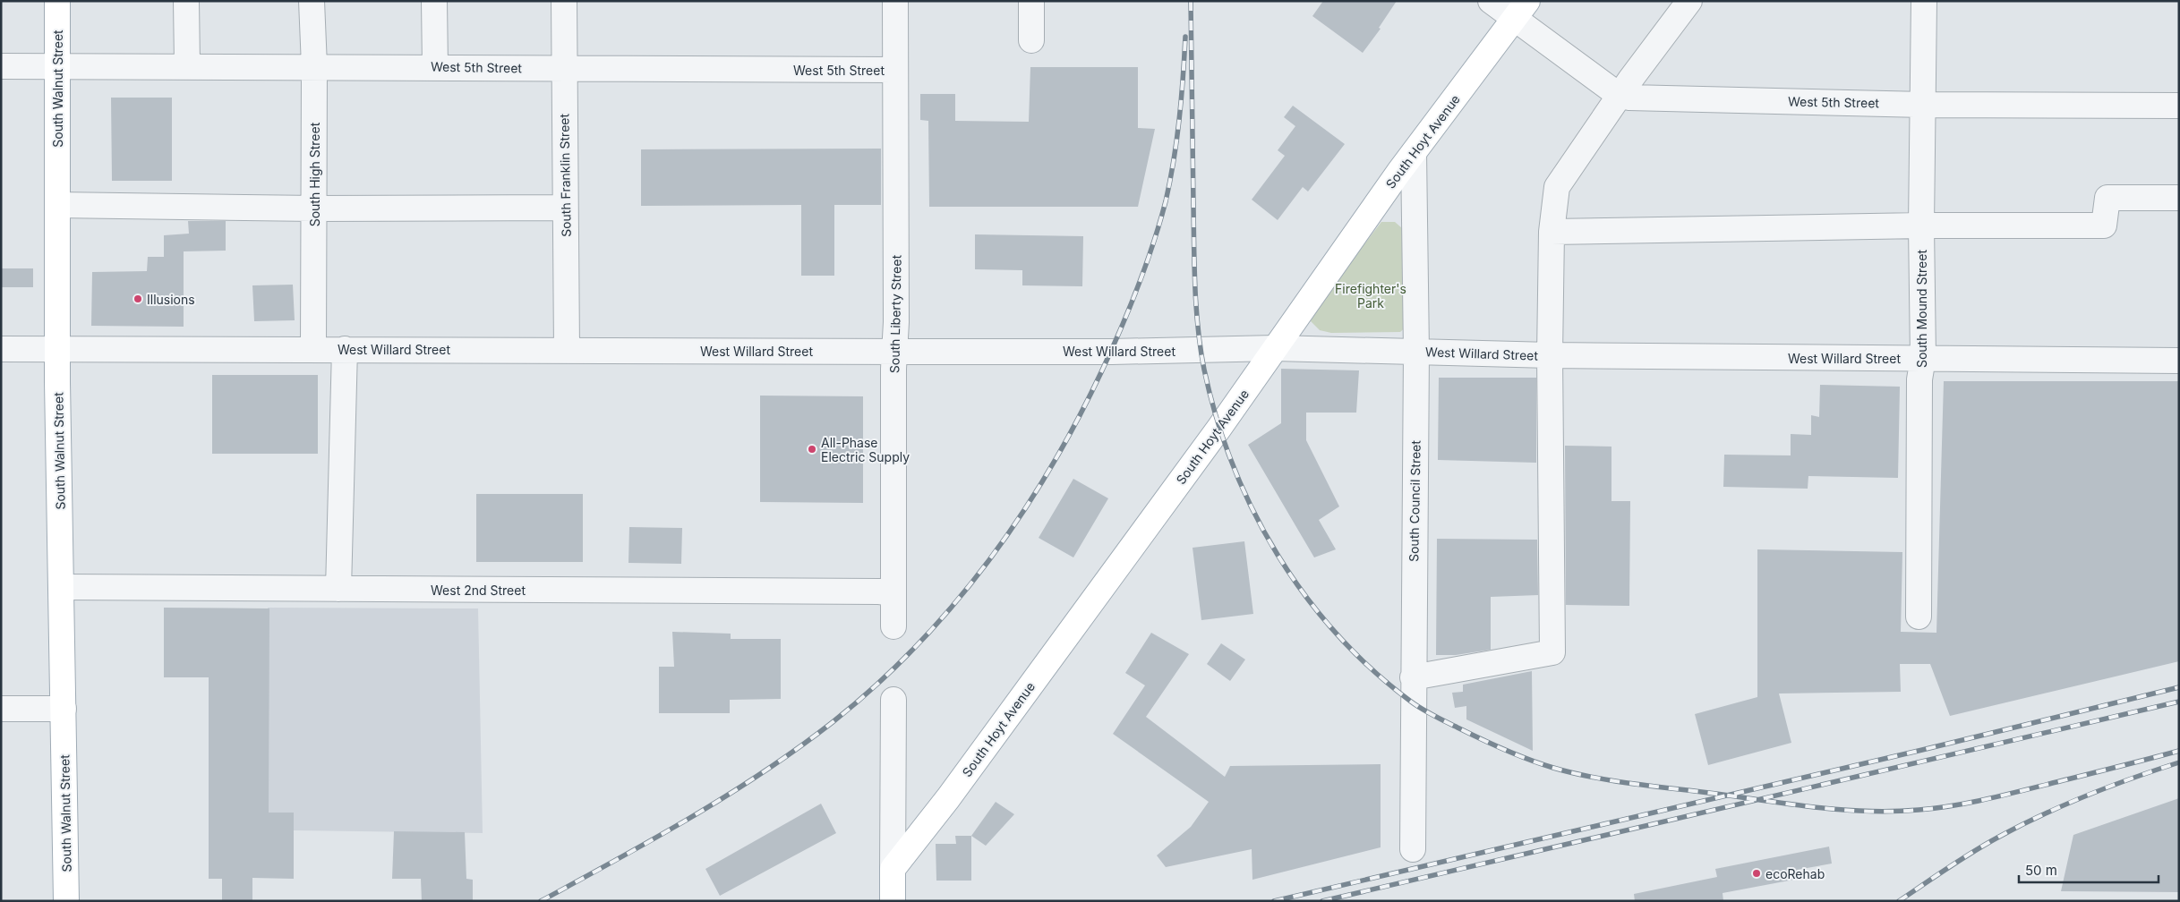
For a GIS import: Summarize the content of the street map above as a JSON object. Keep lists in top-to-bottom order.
{
  "streets": {
    "main road": ["South Walnut Street", "South Hoyt Avenue"],
    "street": [
      "West 5th Street",
      "South High Street",
      "South Franklin Street",
      "South Mound Street",
      "South Liberty Street",
      "West Willard Street",
      "South Council Street",
      "West 2nd Street"
    ]
  },
  "crossings": [
    ["West 5th Street", "South Walnut Street"],
    ["West 5th Street", "South High Street"],
    ["West 5th Street", "South Franklin Street"],
    ["West 5th Street", "South Mound Street"],
    ["West 5th Street", "South Liberty Street"],
    ["South Walnut Street", "West Willard Street"],
    ["South Walnut Street", "West 2nd Street"],
    ["South Hoyt Avenue", "West Willard Street"],
    ["South Hoyt Avenue", "South Council Street"],
    ["South High Street", "West Willard Street"],
    ["South Franklin Street", "West Willard Street"],
    ["South Mound Street", "West Willard Street"],
    ["South Liberty Street", "West Willard Street"],
    ["South Liberty Street", "West 2nd Street"],
    ["West Willard Street", "South Council Street"]
  ],
  "parks": ["Firefighter's Park"],
  "places": ["Illusions", "All-Phase Electric Supply", "ecoRehab"],
  "scale_bar": "50 m"
}
